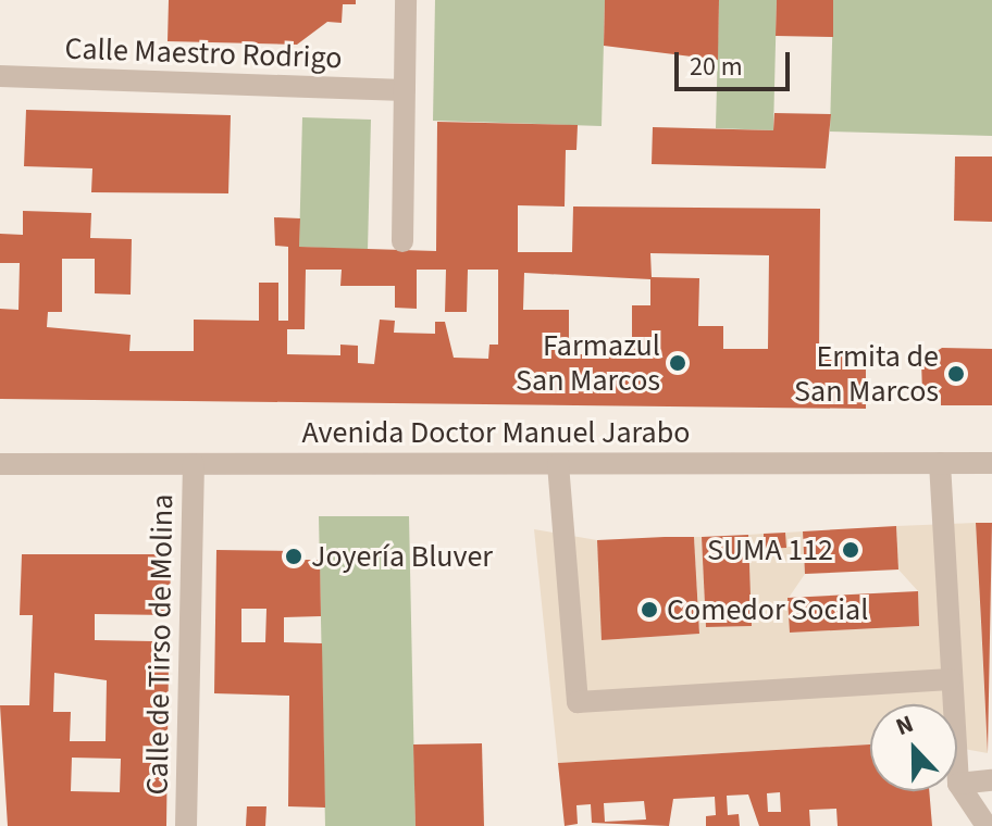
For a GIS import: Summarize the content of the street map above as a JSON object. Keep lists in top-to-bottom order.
{
  "streets": {
    "street": ["Calle Maestro Rodrigo", "Avenida Doctor Manuel Jarabo", "Calle de Tirso de Molina"]
  },
  "crossings": [
    ["Avenida Doctor Manuel Jarabo", "Calle de Tirso de Molina"]
  ],
  "places": [
    "Farmazul San Marcos",
    "Ermita de San Marcos",
    "SUMA 112",
    "Joyería Bluver",
    "Comedor Social"
  ],
  "scale_bar": "20 m",
  "north": "top"
}
